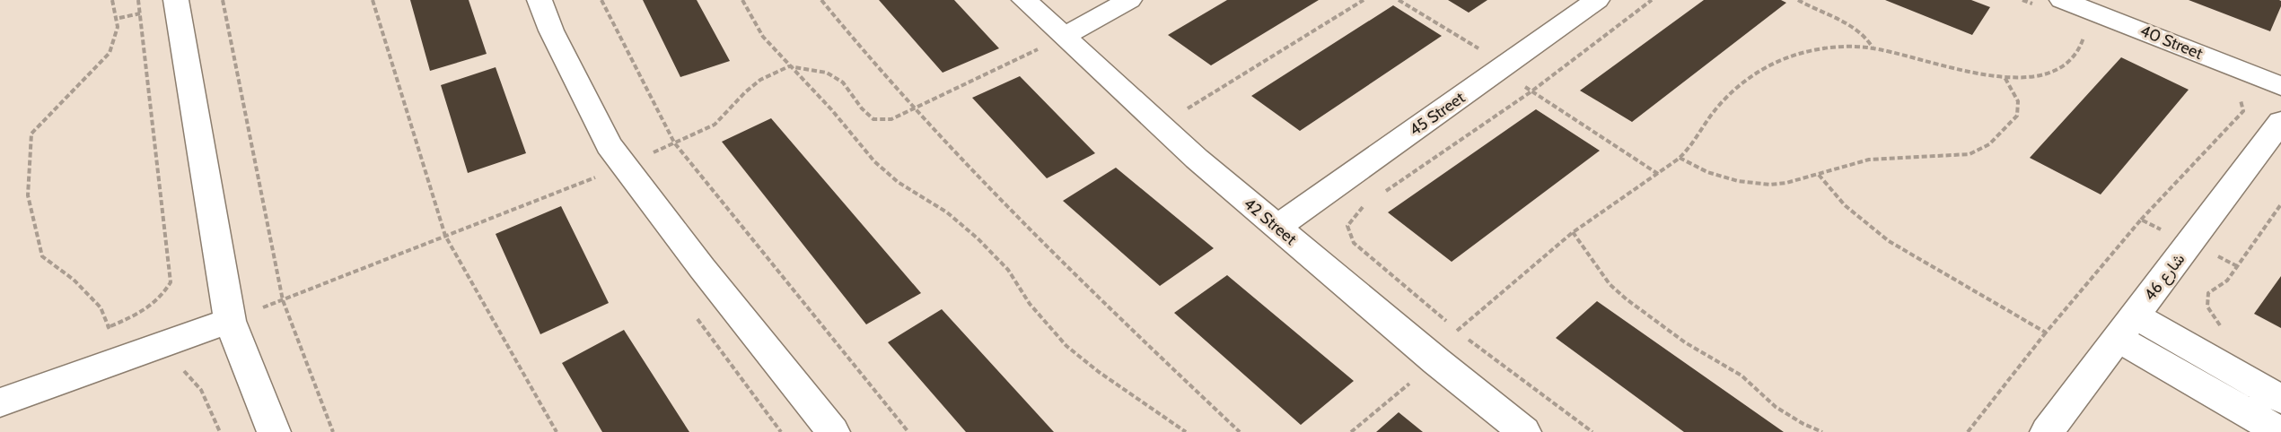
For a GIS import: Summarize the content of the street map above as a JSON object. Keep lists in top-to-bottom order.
{
  "streets": {
    "street": [
      "40 Street",
      "45 Street",
      "42 Street",
      "شارع 46"
    ]
  },
  "crossings": [
    ["45 Street", "42 Street"]
  ]
}
